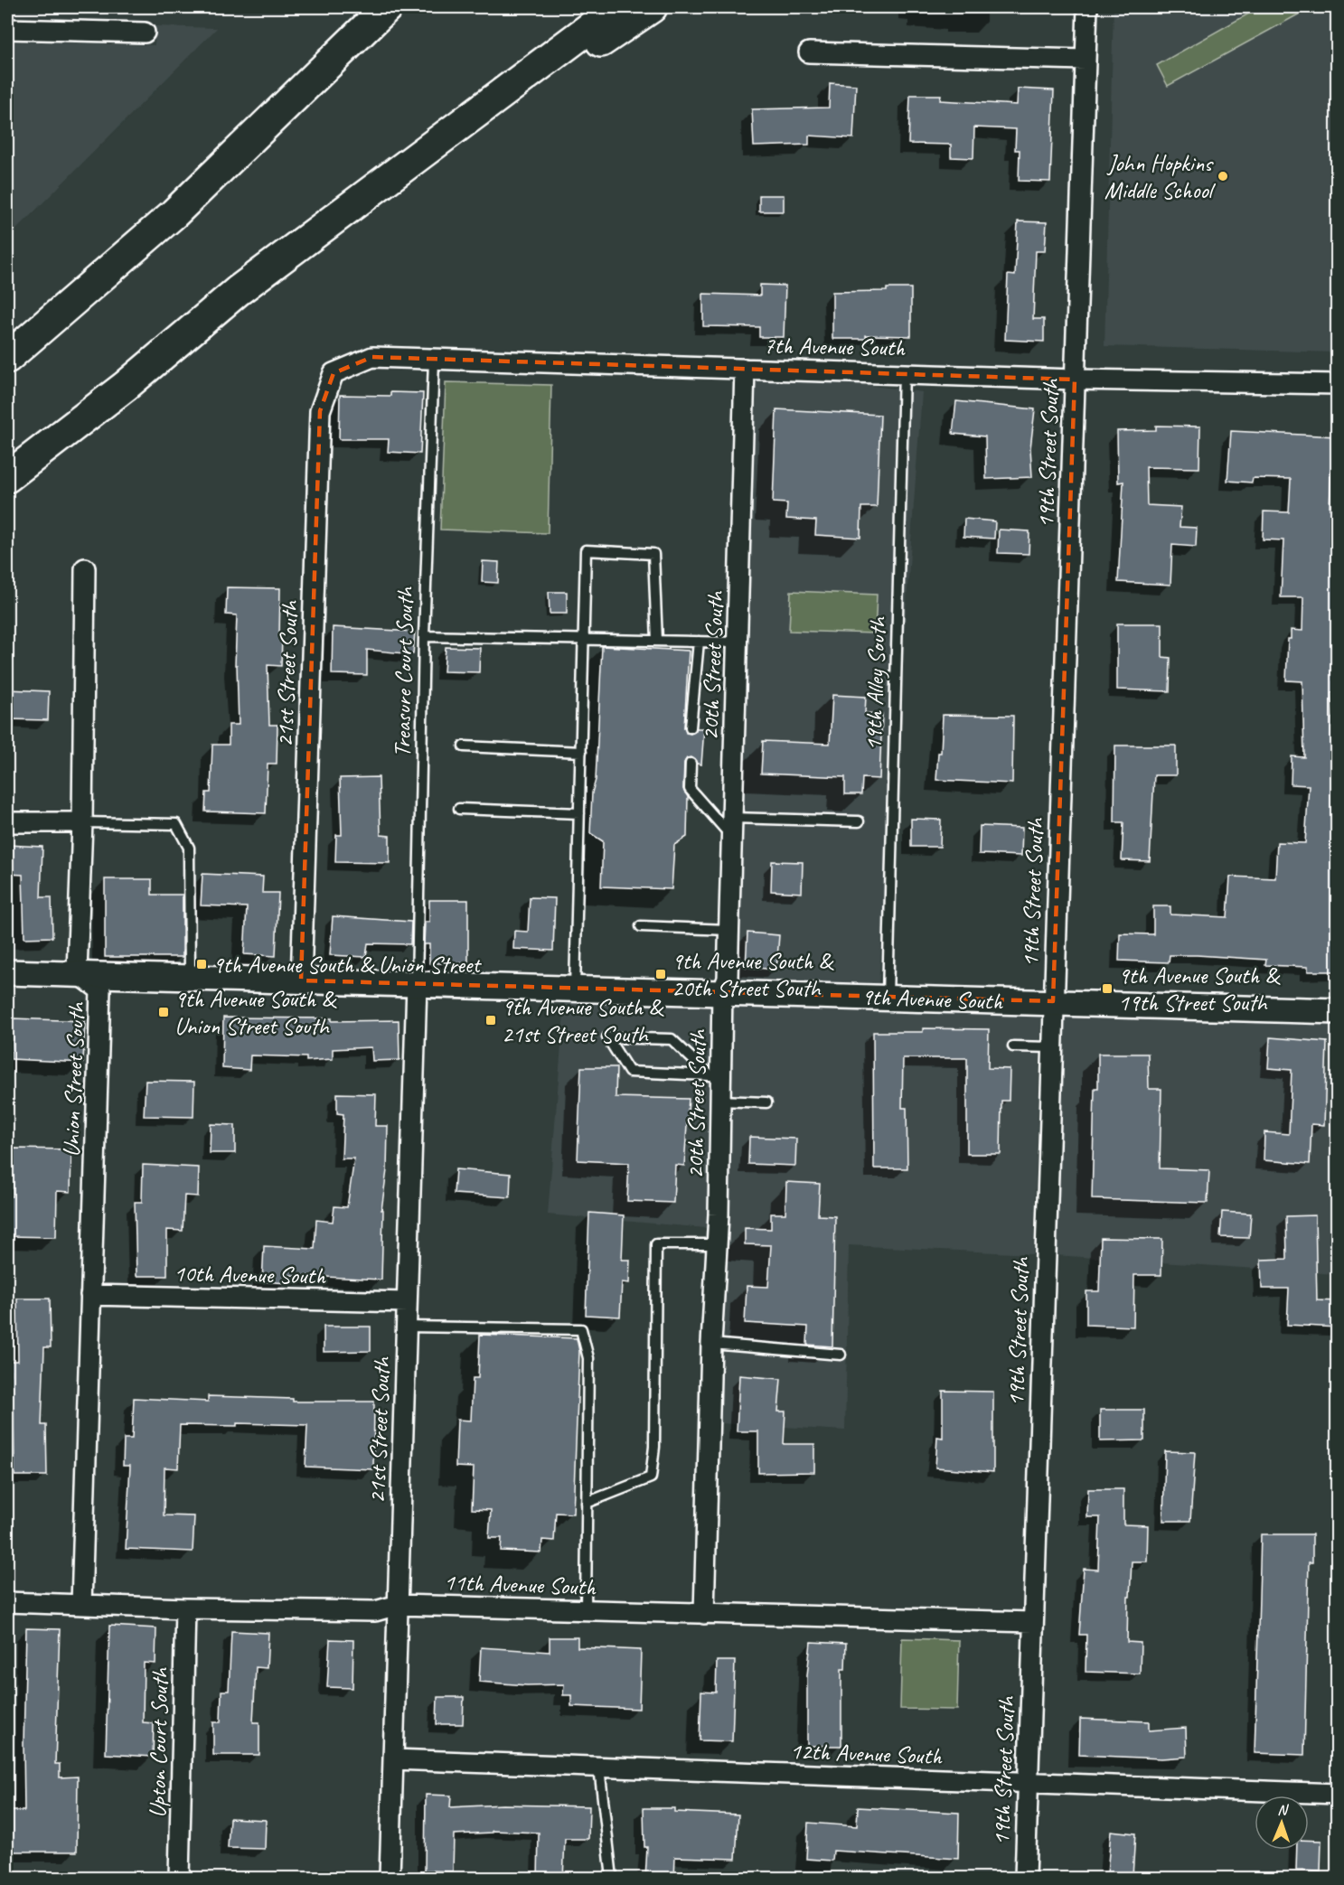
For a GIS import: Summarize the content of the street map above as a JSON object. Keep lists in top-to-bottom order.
{
  "streets": {
    "street": [
      "7th Avenue South",
      "19th Street South",
      "20th Street South",
      "21st Street South",
      "9th Avenue South",
      "Union Street South",
      "10th Avenue South",
      "11th Avenue South",
      "Upton Court South",
      "12th Avenue South"
    ],
    "lane": ["Treasure Court South", "19th Alley South"]
  },
  "crossings": [
    ["7th Avenue South", "19th Street South"],
    ["7th Avenue South", "20th Street South"],
    ["7th Avenue South", "Treasure Court South"],
    ["7th Avenue South", "21st Street South"],
    ["7th Avenue South", "19th Alley South"],
    ["19th Street South", "9th Avenue South"],
    ["19th Street South", "11th Avenue South"],
    ["19th Street South", "12th Avenue South"],
    ["20th Street South", "9th Avenue South"],
    ["20th Street South", "11th Avenue South"],
    ["Treasure Court South", "21st Street South"],
    ["Treasure Court South", "9th Avenue South"],
    ["21st Street South", "9th Avenue South"],
    ["21st Street South", "10th Avenue South"],
    ["21st Street South", "11th Avenue South"],
    ["21st Street South", "12th Avenue South"],
    ["19th Alley South", "9th Avenue South"],
    ["9th Avenue South", "Union Street South"],
    ["Union Street South", "10th Avenue South"],
    ["Union Street South", "11th Avenue South"],
    ["11th Avenue South", "Upton Court South"]
  ],
  "places": {
    "other": ["John Hopkins Middle School"],
    "transit": [
      "9th Avenue South & Union Street",
      "9th Avenue South & 20th Street South",
      "9th Avenue South & 19th Street South",
      "9th Avenue South & Union Street South",
      "9th Avenue South & 21st Street South"
    ]
  },
  "north": "top"
}
